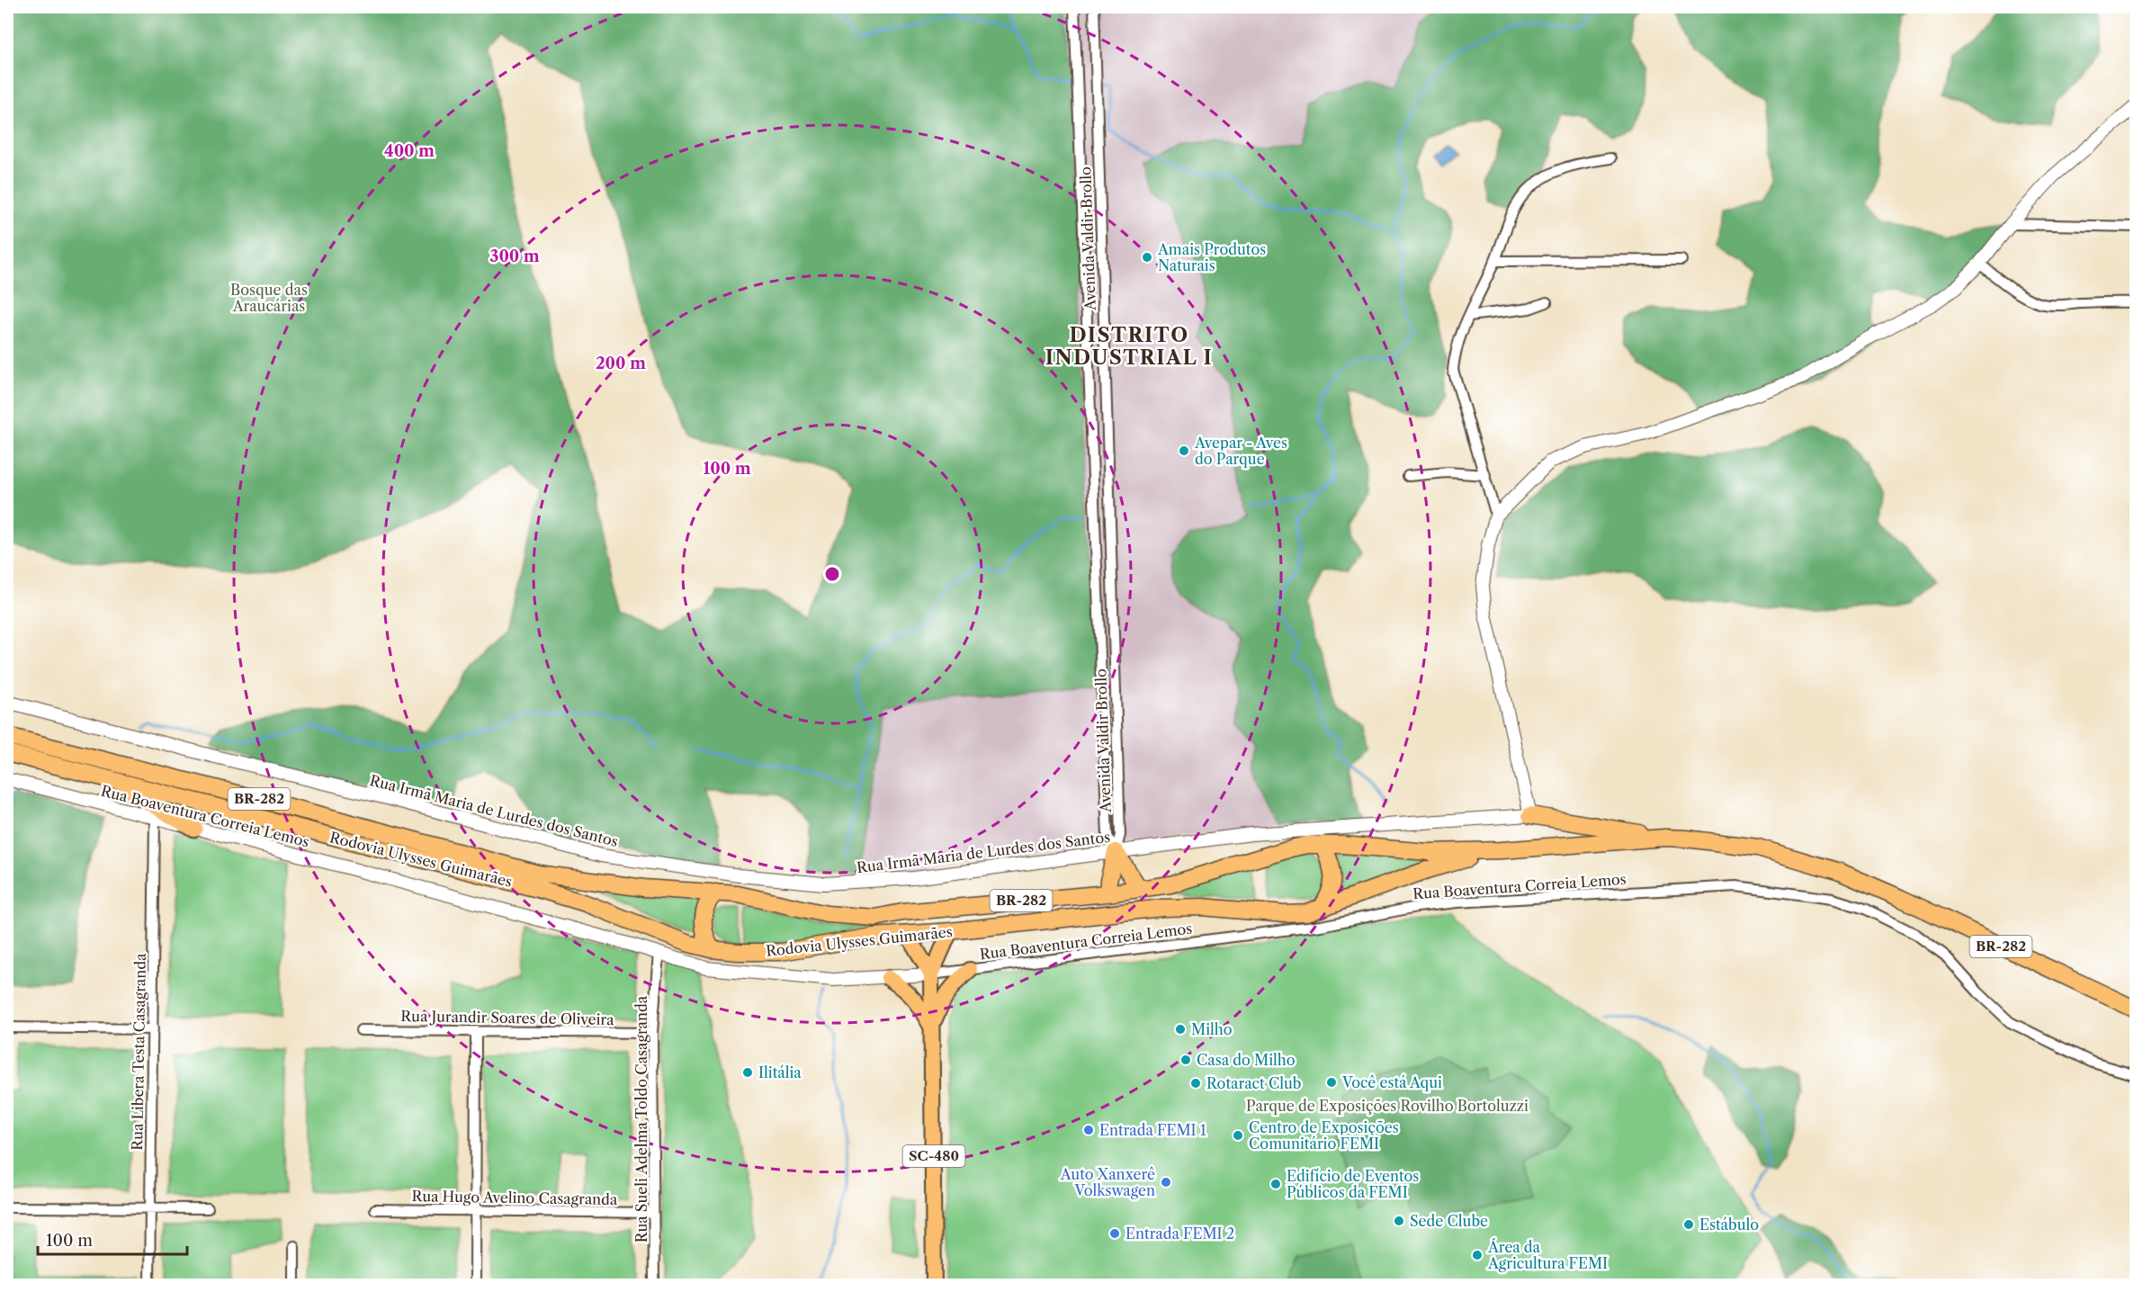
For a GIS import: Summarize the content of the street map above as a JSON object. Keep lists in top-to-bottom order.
{
  "streets": {
    "highway": ["BR-282", "Rodovia Ulysses Guimarães"],
    "main road": ["SC-480"],
    "street": [
      "Avenida Valdir Brollo",
      "Rua Irmã Maria de Lurdes dos Santos",
      "Rua Boaventura Correia Lemos",
      "Rua Jurandir Soares de Oliveira",
      "Rua Libera Testa Casagranda",
      "Rua Sueli Adelma Toldo Casagranda",
      "Rua Hugo Avelino Casagranda"
    ]
  },
  "crossings": [
    ["Avenida Valdir Brollo", "Rua Irmã Maria de Lurdes dos Santos"],
    ["Rua Boaventura Correia Lemos", "Rua Libera Testa Casagranda"],
    ["Rua Boaventura Correia Lemos", "Rua Sueli Adelma Toldo Casagranda"],
    ["Rua Boaventura Correia Lemos", "SC-480"],
    ["Rodovia Ulysses Guimarães", "SC-480"],
    ["Rua Jurandir Soares de Oliveira", "Rua Sueli Adelma Toldo Casagranda"],
    ["Rua Sueli Adelma Toldo Casagranda", "Rua Hugo Avelino Casagranda"]
  ],
  "districts": ["DISTRITO INDUSTRIAL I"],
  "parks": ["Bosque das Araucárias", "Parque de Exposições Rovilho Bortoluzzi"],
  "places": [
    "Amais Produtos Naturais",
    "Avepar - Aves do Parque",
    "Milho",
    "Casa do Milho",
    "Ilitália",
    "Você está Aqui",
    "Rotaract Club",
    "Entrada FEMI 1",
    "Centro de Exposições Comunitário FEMI",
    "Auto Xanxerê Volkswagen",
    "Edifício de Eventos Públicos da FEMI",
    "Sede Clube",
    "Estábulo",
    "Entrada FEMI 2",
    "Área da Agricultura FEMI"
  ],
  "scale_bar": "100 m",
  "rings": [
    "400 m",
    "300 m",
    "200 m",
    "100 m"
  ]
}
